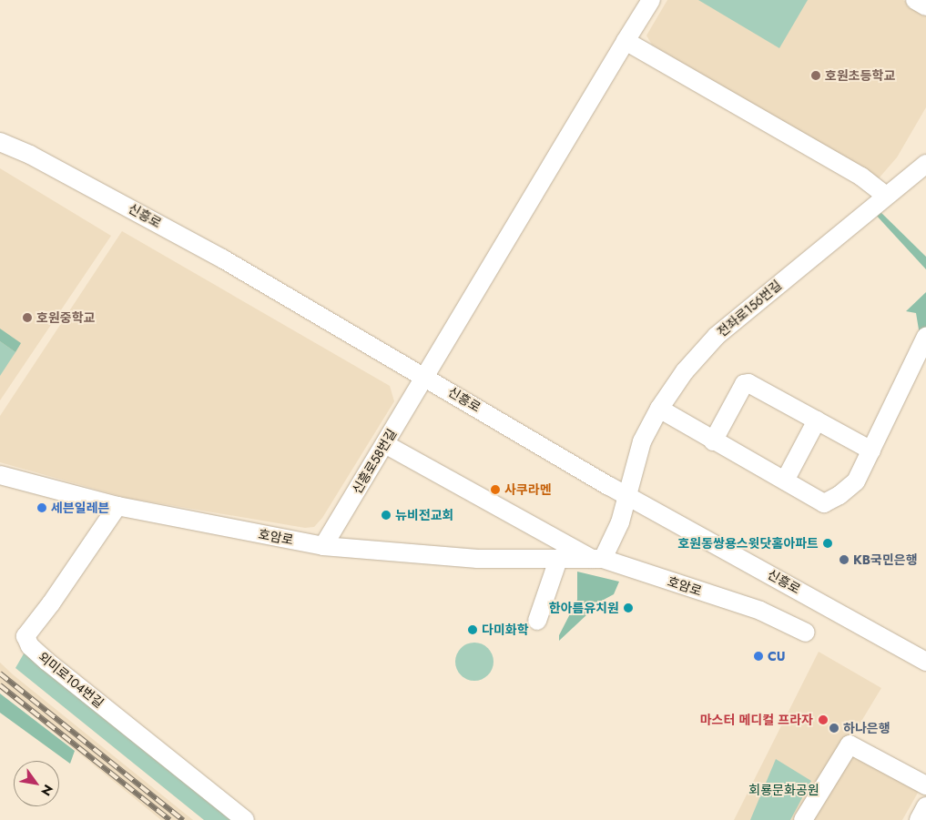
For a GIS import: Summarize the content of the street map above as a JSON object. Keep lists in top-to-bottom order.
{
  "streets": {
    "street": [
      "신흥로",
      "전좌로156번길",
      "신흥로58번길",
      "호암로",
      "외미로104번길"
    ]
  },
  "crossings": [
    ["신흥로", "전좌로156번길"],
    ["신흥로", "신흥로58번길"],
    ["전좌로156번길", "호암로"],
    ["신흥로58번길", "호암로"],
    ["호암로", "외미로104번길"]
  ],
  "parks": ["회룡문화공원"],
  "places": [
    "호원초등학교",
    "호원중학교",
    "사쿠라멘",
    "세븐일레븐",
    "뉴비전교회",
    "호원동쌍용스윗닷홈아파트",
    "KB국민은행",
    "한아름유치원",
    "다미화학",
    "CU",
    "마스터 메디컬 프라자",
    "하나은행"
  ],
  "north": "bottom right"
}
